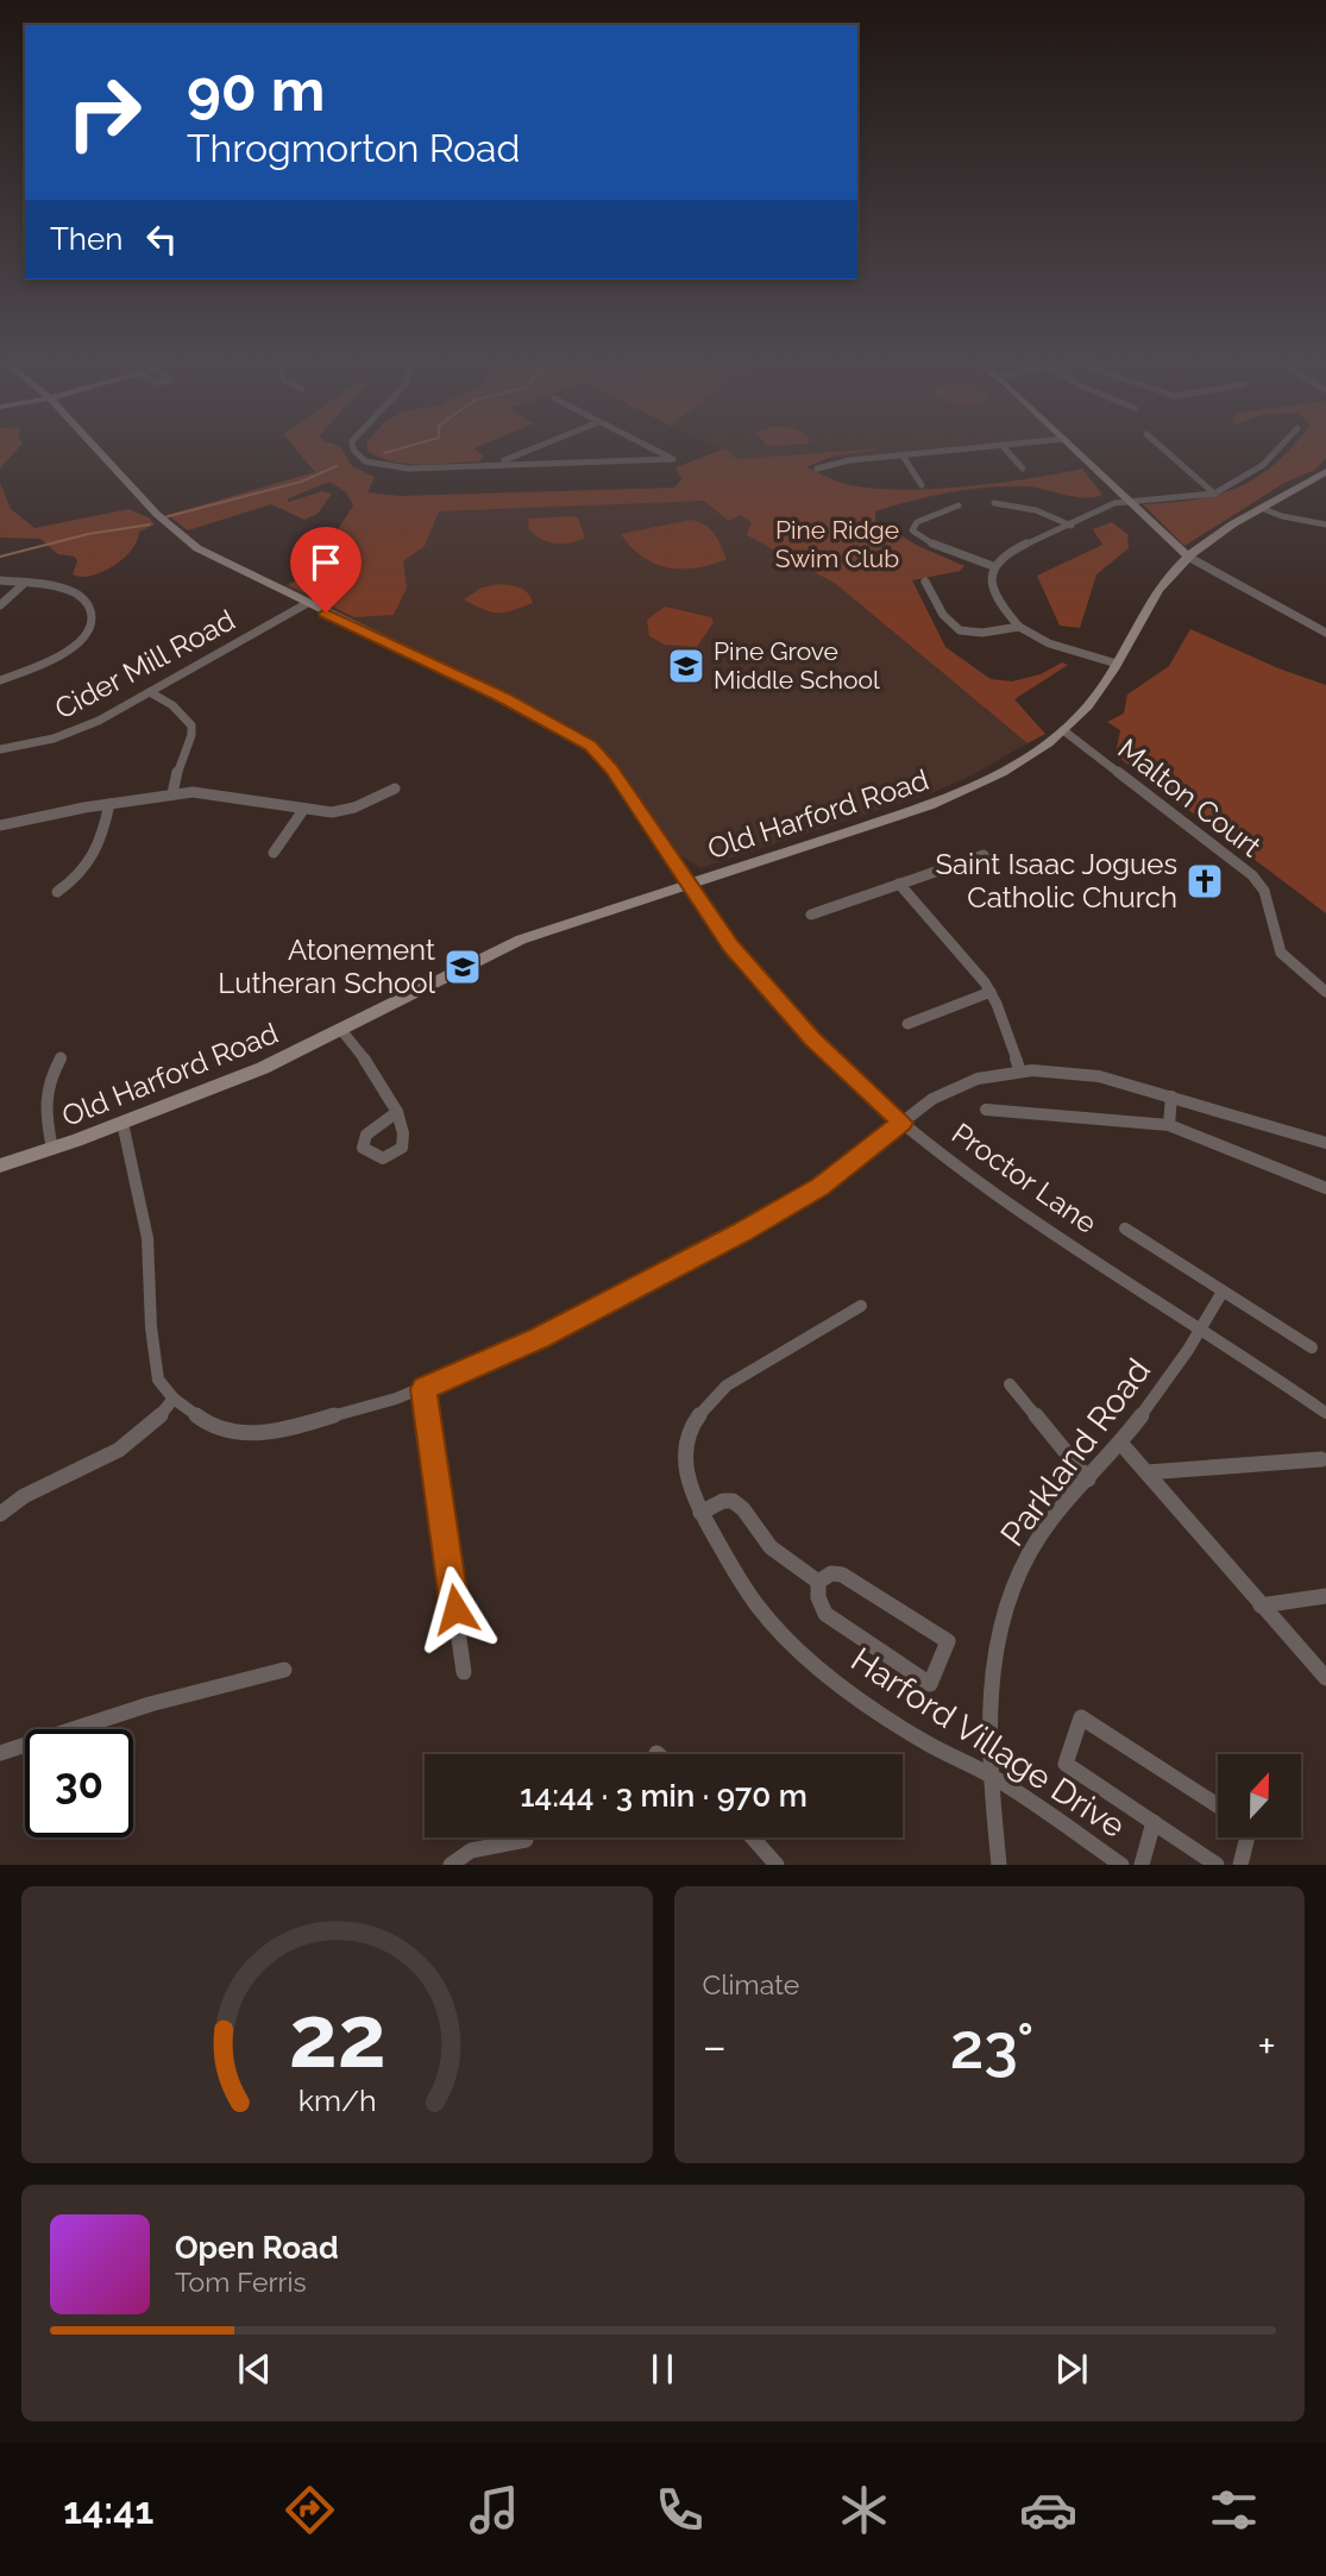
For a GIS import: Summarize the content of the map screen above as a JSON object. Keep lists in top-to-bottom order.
{
  "streets": {
    "street": [
      "Cider Mill Road",
      "Malton Court",
      "Old Harford Road",
      "Proctor Lane",
      "Parkland Road",
      "Harford Village Drive"
    ]
  },
  "crossings": [
    ["Cider Mill Road", "Proctor Lane"],
    ["Malton Court", "Old Harford Road"],
    ["Old Harford Road", "Proctor Lane"],
    ["Proctor Lane", "Parkland Road"],
    ["Parkland Road", "Harford Village Drive"]
  ],
  "parks": ["Pine Ridge Swim Club"],
  "places": {
    "school or university": ["Pine Grove Middle School", "Atonement Lutheran School"],
    "church": ["Saint Isaac Jogues Catholic Church"]
  },
  "north": "top",
  "page": {
    "turn": ["90 m", "Throgmorton Road"],
    "then": "Then",
    "limit": "30",
    "trip": "14:44 · 3 min · 970 m",
    "tile": "Climate",
    "heat": ["−", "23°", "+"],
    "song": ["Open Road", "Tom Ferris"],
    "tabs": "14:41",
    "gauge": ["22", "km/h"]
  }
}
